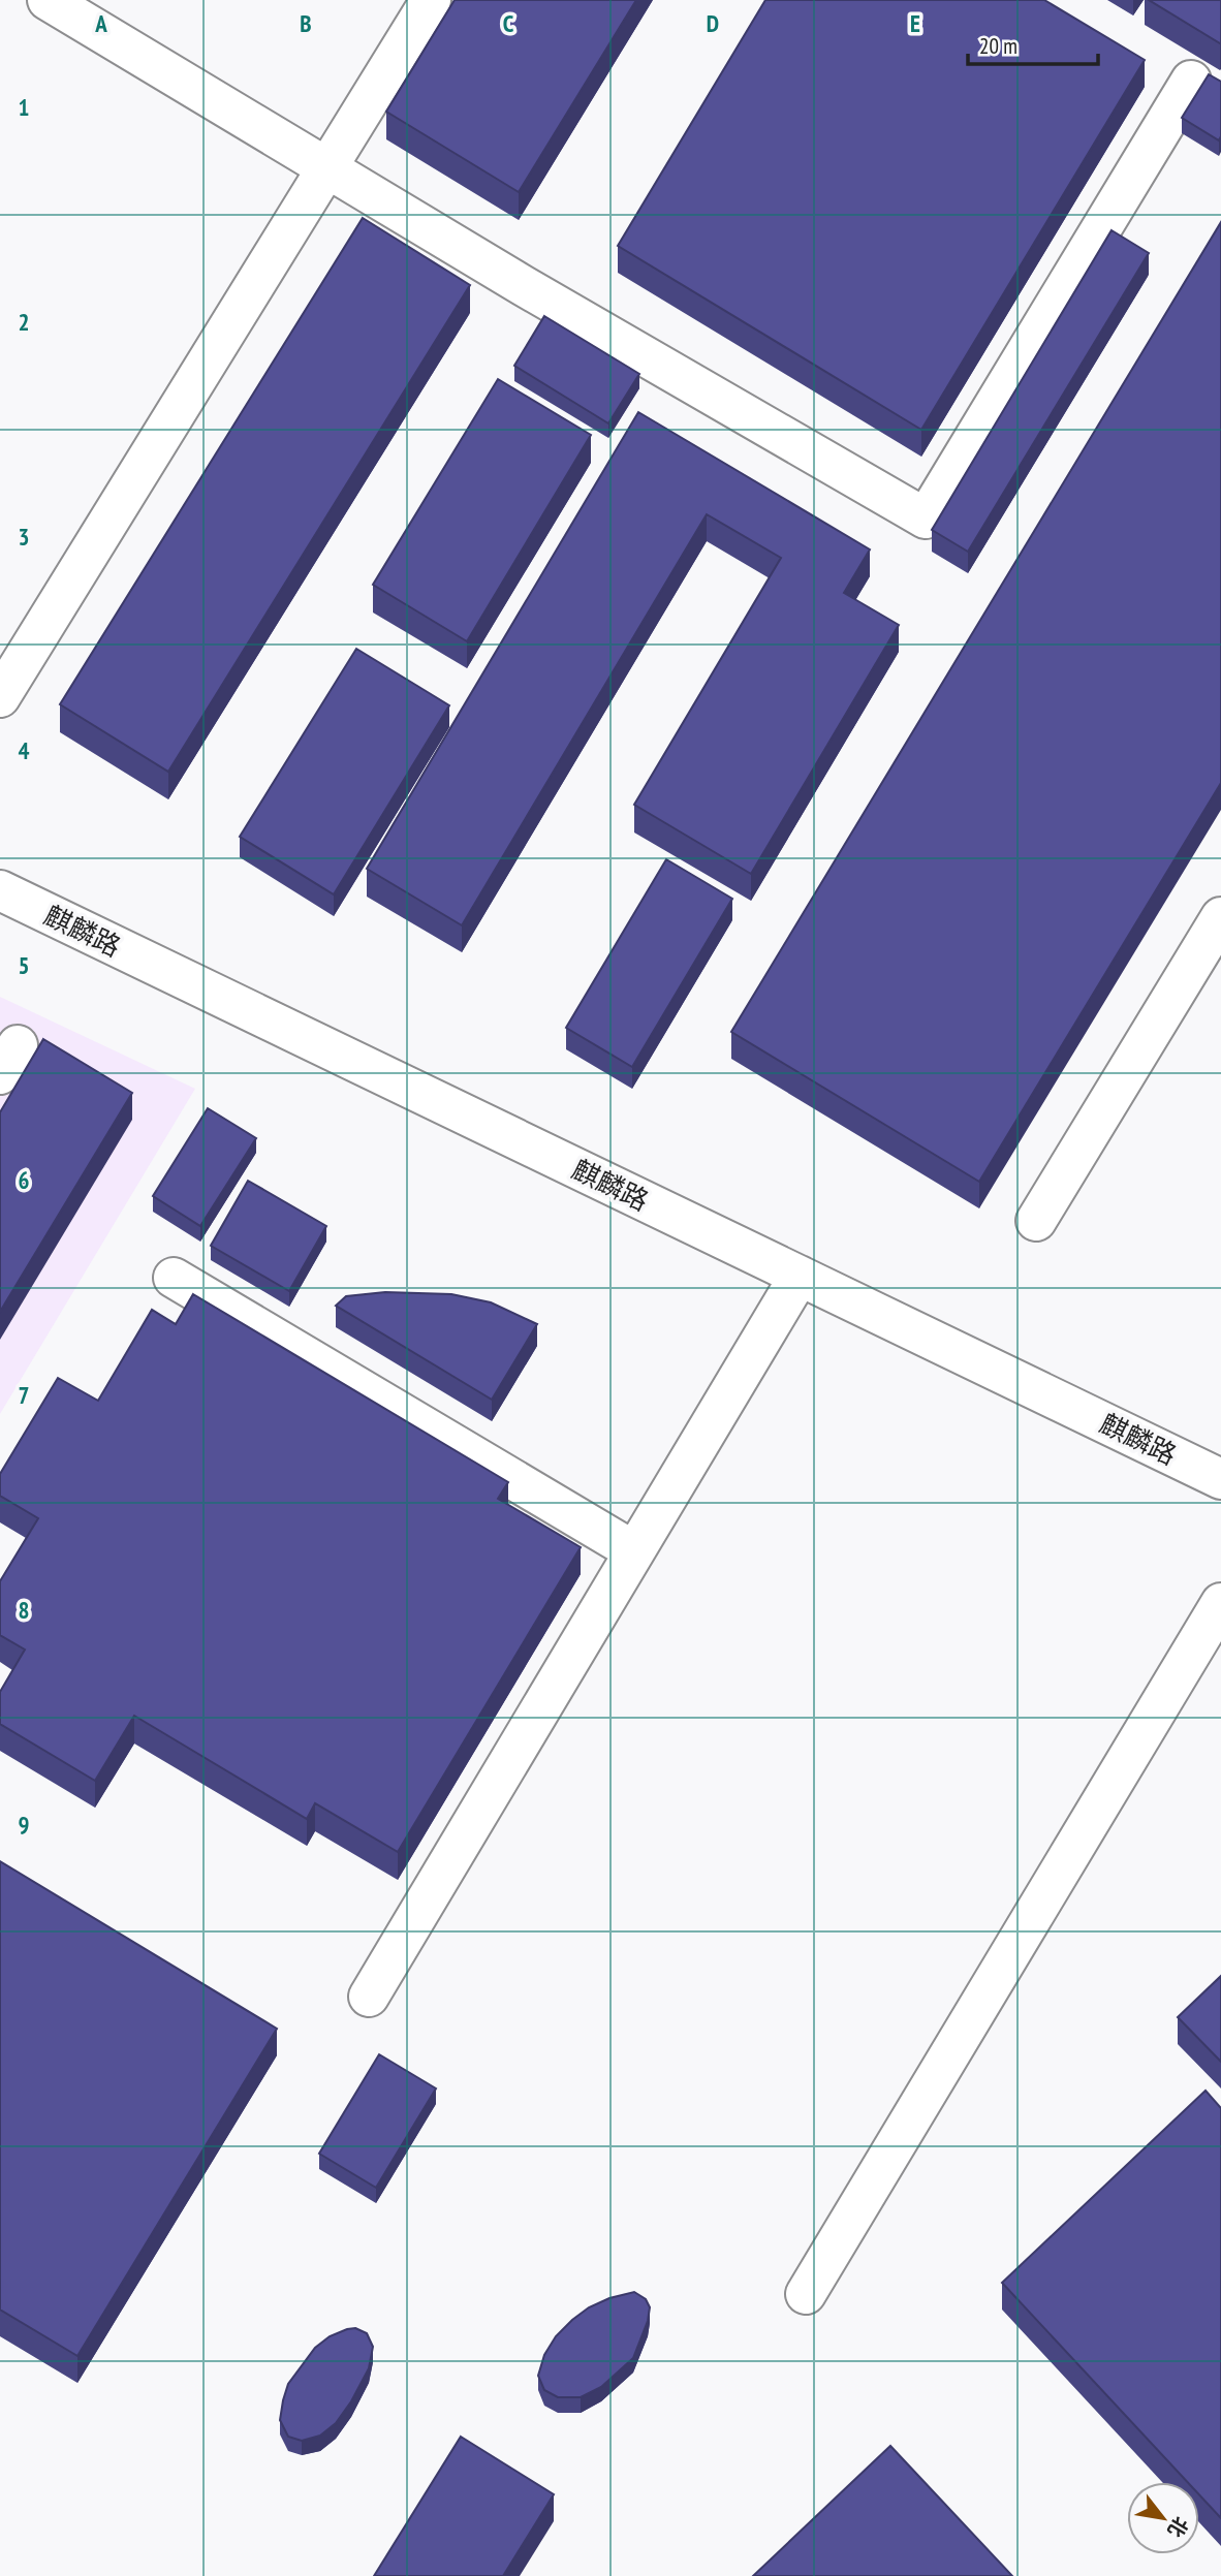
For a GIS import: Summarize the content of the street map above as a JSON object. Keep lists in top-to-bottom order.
{
  "streets": {
    "street": ["麒麟路"]
  },
  "scale_bar": "20 m",
  "north": "bottom right",
  "grid": {
    "columns": [
      "A",
      "B",
      "C",
      "D",
      "E"
    ],
    "rows": [
      "1",
      "2",
      "3",
      "4",
      "5",
      "6",
      "7",
      "8",
      "9"
    ]
  }
}
